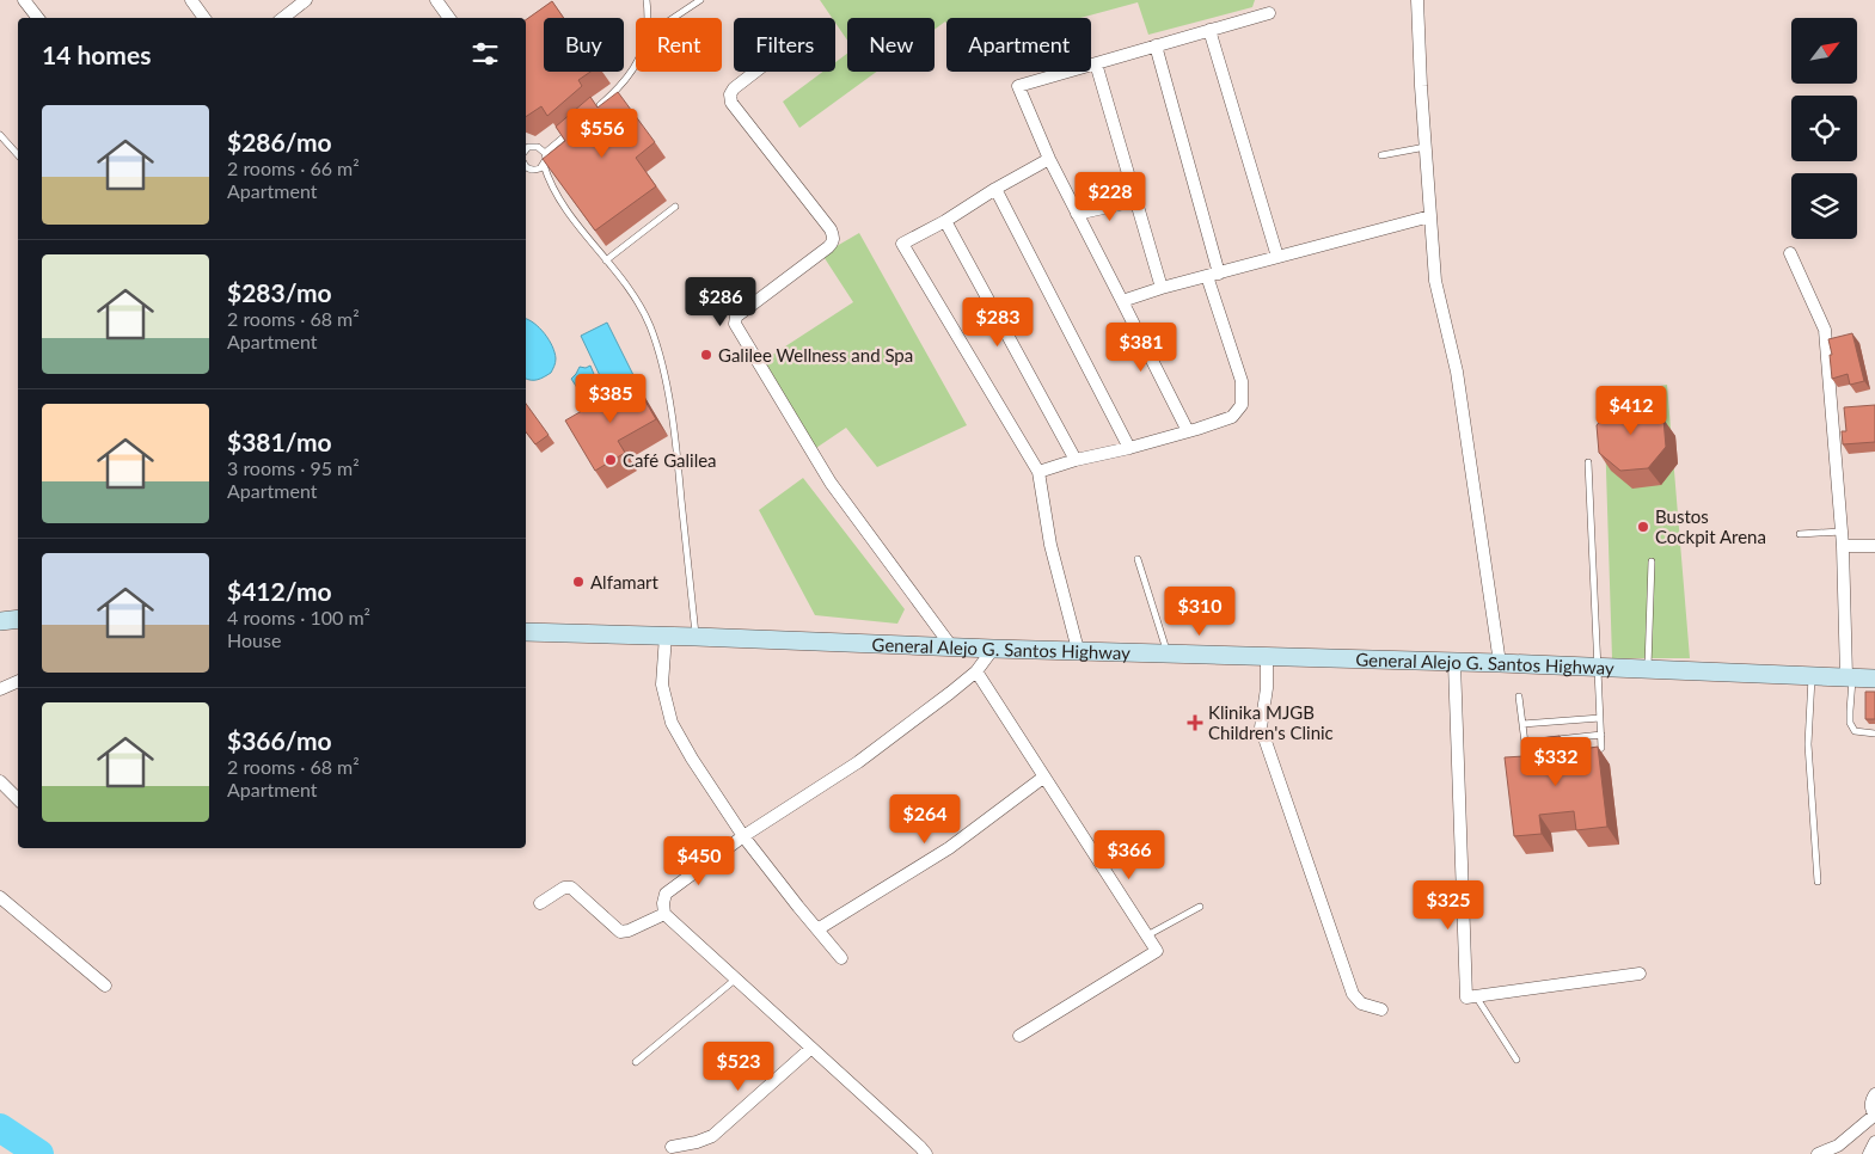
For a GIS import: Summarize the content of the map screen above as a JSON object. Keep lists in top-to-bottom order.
{
  "streets": {
    "main road": ["General Alejo G. Santos Highway"]
  },
  "places": {
    "other": [
      "Galilee Wellness and Spa",
      "Café Galilea",
      "Bustos Cockpit Arena",
      "Alfamart"
    ],
    "health": ["Klinika MJGB Children's Clinic"]
  },
  "north": "top right",
  "page": {
    "chip": [
      "Buy",
      "Rent",
      "Filters",
      "New",
      "Apartment"
    ],
    "heading": "14 homes",
    "list": [
      {
        "name": "$286/mo",
        "note": "2 rooms · 66 m² · Apartment"
      },
      {
        "name": "$283/mo",
        "note": "2 rooms · 68 m² · Apartment"
      },
      {
        "name": "$381/mo",
        "note": "3 rooms · 95 m² · Apartment"
      },
      {
        "name": "$412/mo",
        "note": "4 rooms · 100 m² · House"
      },
      {
        "name": "$366/mo",
        "note": "2 rooms · 68 m² · Apartment"
      }
    ],
    "price": [
      "$556",
      "$228",
      "$286",
      "$283",
      "$381",
      "$385",
      "$412",
      "$310",
      "$332",
      "$264",
      "$366",
      "$450",
      "$325",
      "$523"
    ]
  }
}
